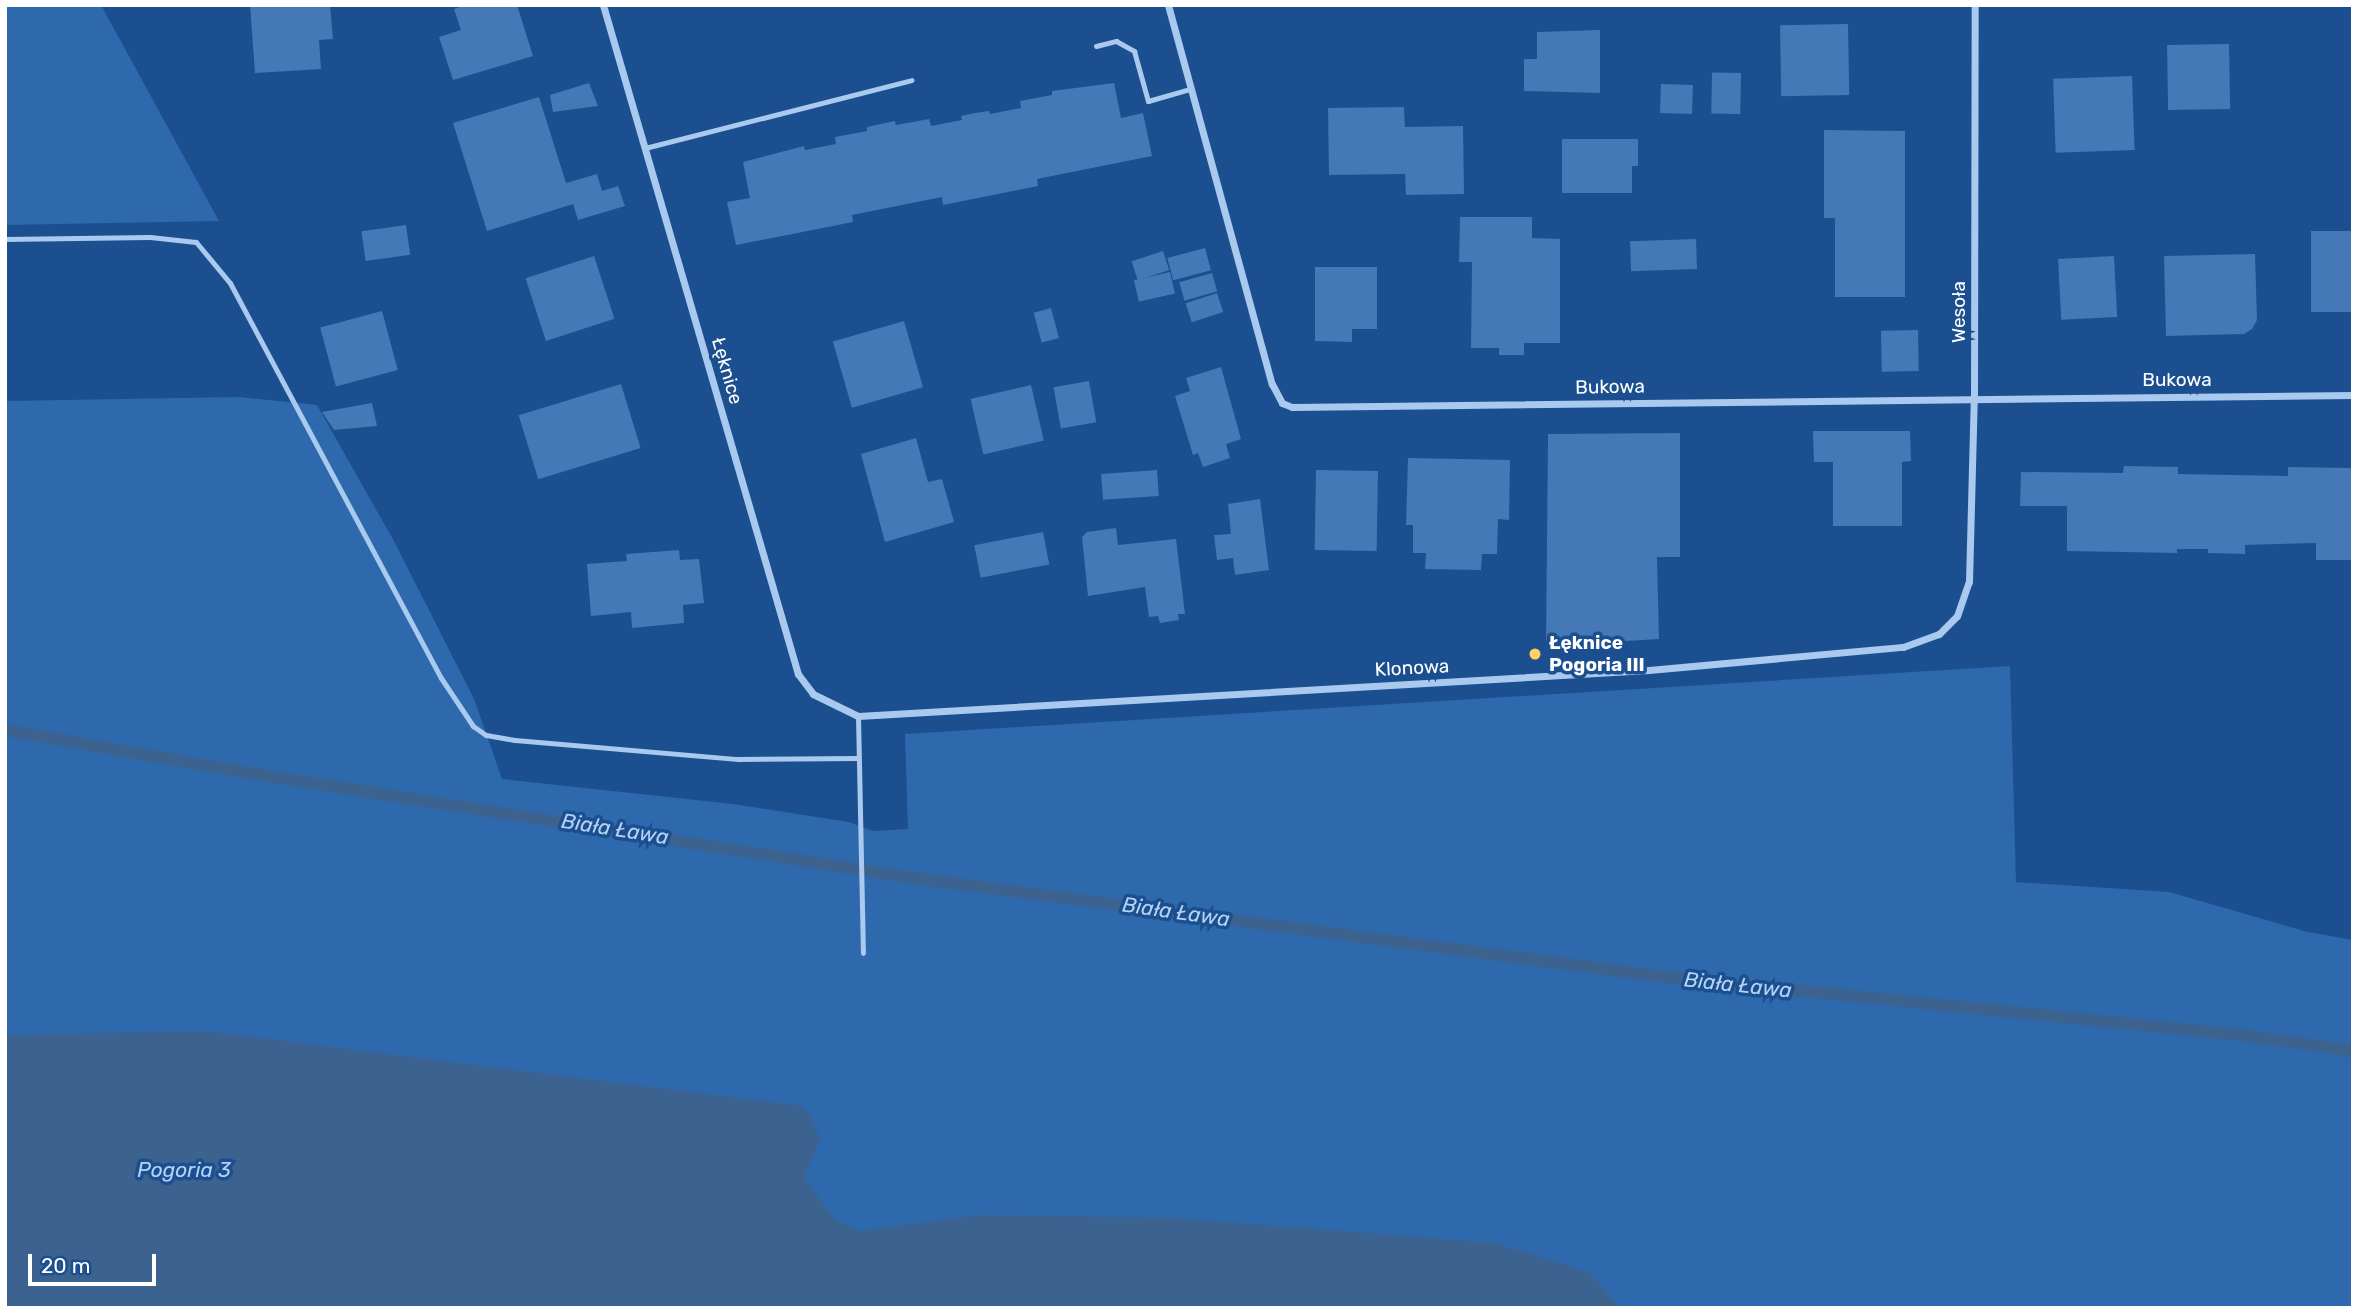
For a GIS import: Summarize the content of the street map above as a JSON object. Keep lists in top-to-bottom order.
{
  "streets": {
    "street": [
      "Wesoła",
      "Łęknice",
      "Bukowa",
      "Klonowa"
    ]
  },
  "crossings": [
    ["Wesoła", "Bukowa"],
    ["Wesoła", "Klonowa"],
    ["Łęknice", "Klonowa"]
  ],
  "water": ["Biała Ława", "Pogoria 3"],
  "places": ["Łęknice Pogoria III"],
  "scale_bar": "20 m"
}
